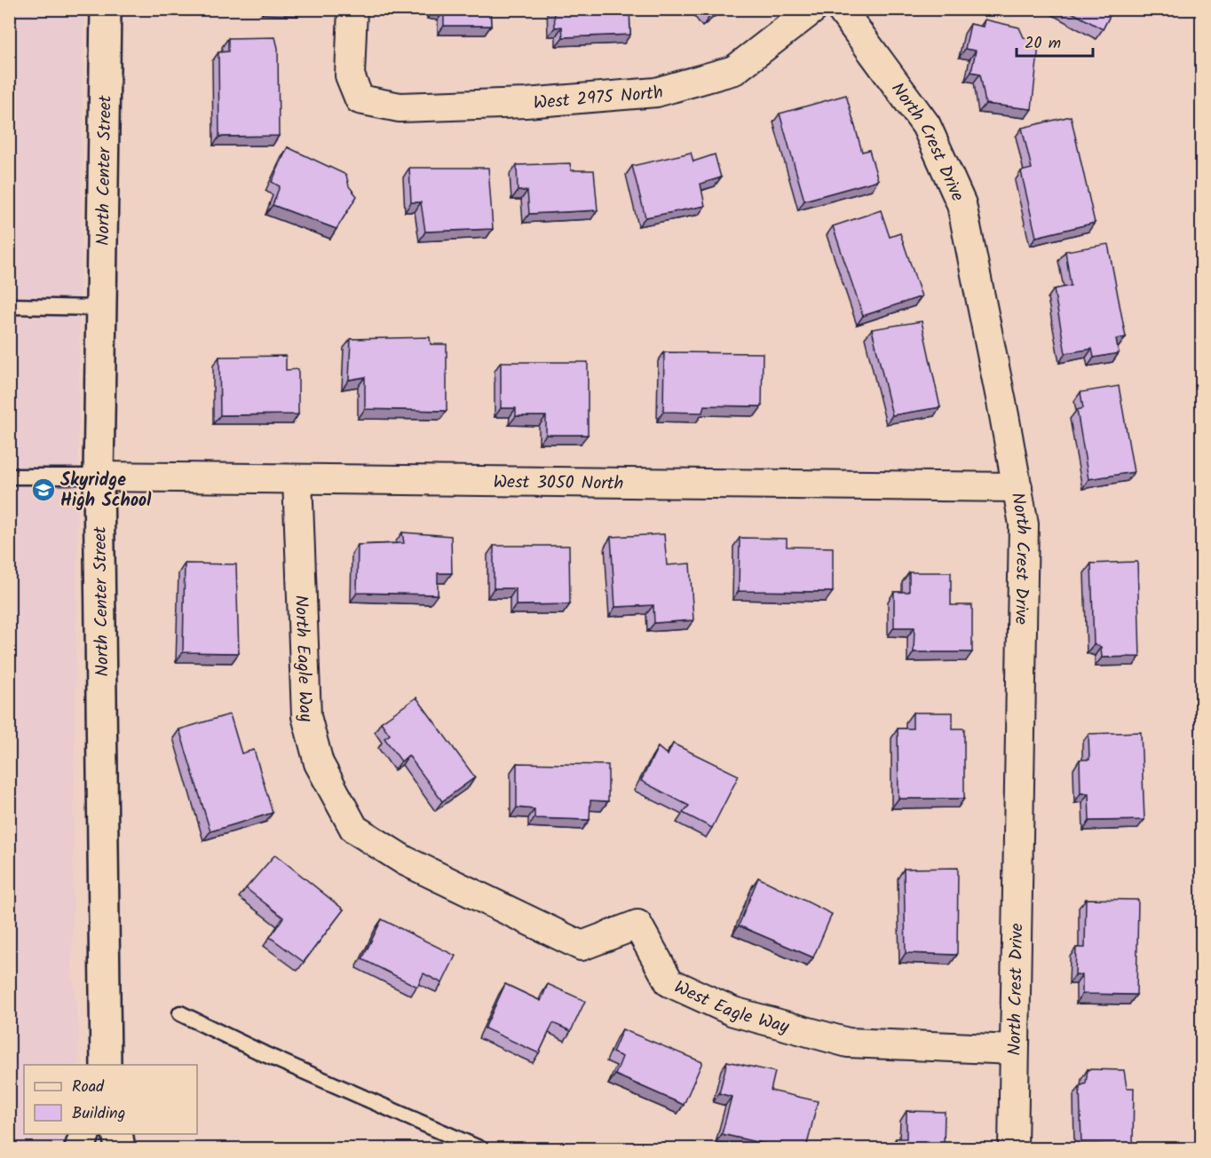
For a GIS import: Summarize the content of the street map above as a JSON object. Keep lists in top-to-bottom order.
{
  "streets": {
    "street": [
      "West 2975 North",
      "North Crest Drive",
      "North Center Street",
      "West 3050 North",
      "North Eagle Way",
      "West Eagle Way"
    ]
  },
  "crossings": [
    ["North Crest Drive", "West 3050 North"],
    ["North Crest Drive", "West Eagle Way"],
    ["North Center Street", "West 3050 North"],
    ["West 3050 North", "North Eagle Way"],
    ["North Eagle Way", "West Eagle Way"]
  ],
  "places": {
    "school or university": ["Skyridge High School"]
  },
  "legend": ["Road", "Building"],
  "scale_bar": "20 m"
}
